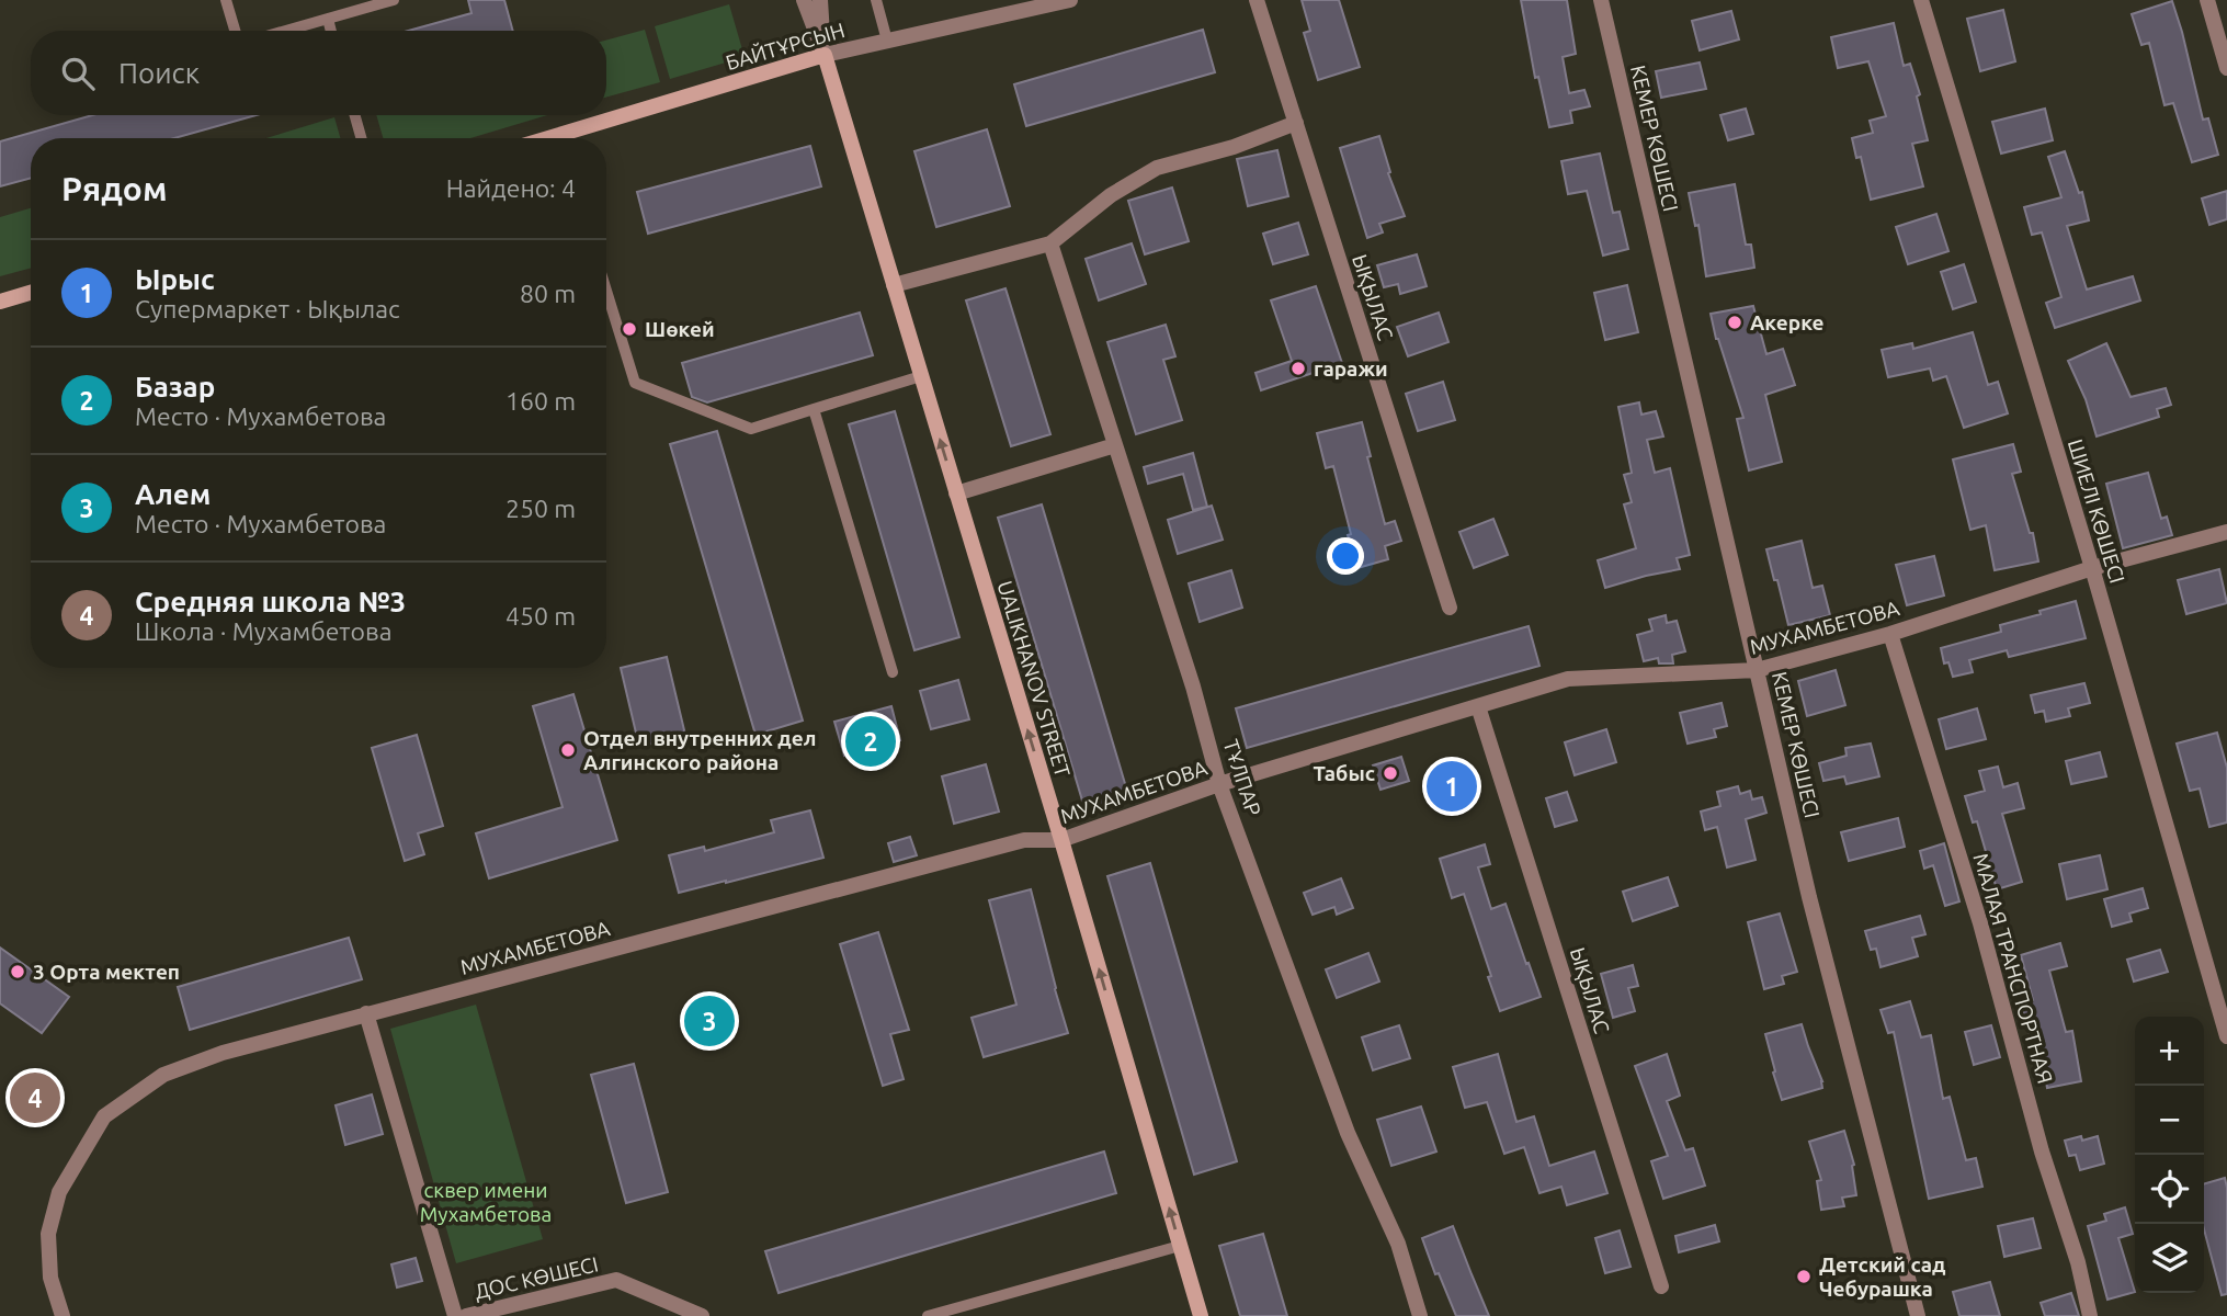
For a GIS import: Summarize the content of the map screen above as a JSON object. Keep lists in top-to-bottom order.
{
  "streets": {
    "street": [
      "БАЙТҰРСЫН",
      "КЕМЕР КӨШЕСІ",
      "ЫҚЫЛАС",
      "ШИЕЛІ КӨШЕСІ",
      "МУХАМБЕТОВА",
      "UALIKHANOV STREET",
      "ТҰЛПАР",
      "МАЛАЯ ТРАНСПОРТНАЯ",
      "ДОС КӨШЕСІ"
    ]
  },
  "crossings": [
    ["БАЙТҰРСЫН", "UALIKHANOV STREET"],
    ["КЕМЕР КӨШЕСІ", "МУХАМБЕТОВА"],
    ["ЫҚЫЛАС", "МУХАМБЕТОВА"],
    ["ШИЕЛІ КӨШЕСІ", "МУХАМБЕТОВА"],
    ["МУХАМБЕТОВА", "UALIKHANOV STREET"],
    ["МУХАМБЕТОВА", "ТҰЛПАР"],
    ["МУХАМБЕТОВА", "МАЛАЯ ТРАНСПОРТНАЯ"]
  ],
  "one_way": ["UALIKHANOV STREET"],
  "parks": ["сквер имени Мухамбетова"],
  "places": [
    "Акерке",
    "Шөкей",
    "гаражи",
    "Отдел внутренних дел Алгинского района",
    "Табыс",
    "3 Орта мектеп",
    "Детский сад Чебурашка"
  ],
  "page": {
    "search": "Поиск",
    "heading": ["Рядом", "Найдено: 4"],
    "list": [
      {
        "mark": "1",
        "name": "Ырыс",
        "note": "Супермаркет · Ықылас",
        "value": "80 m"
      },
      {
        "mark": "2",
        "name": "Базар",
        "note": "Место · Мухамбетова",
        "value": "160 m"
      },
      {
        "mark": "3",
        "name": "Алем",
        "note": "Место · Мухамбетова",
        "value": "250 m"
      },
      {
        "mark": "4",
        "name": "Средняя школа №3",
        "note": "Школа · Мухамбетова",
        "value": "450 m"
      }
    ],
    "pins": [
      "2",
      "1",
      "3",
      "4"
    ],
    "map_buttons": ["+", "−"]
  }
}
